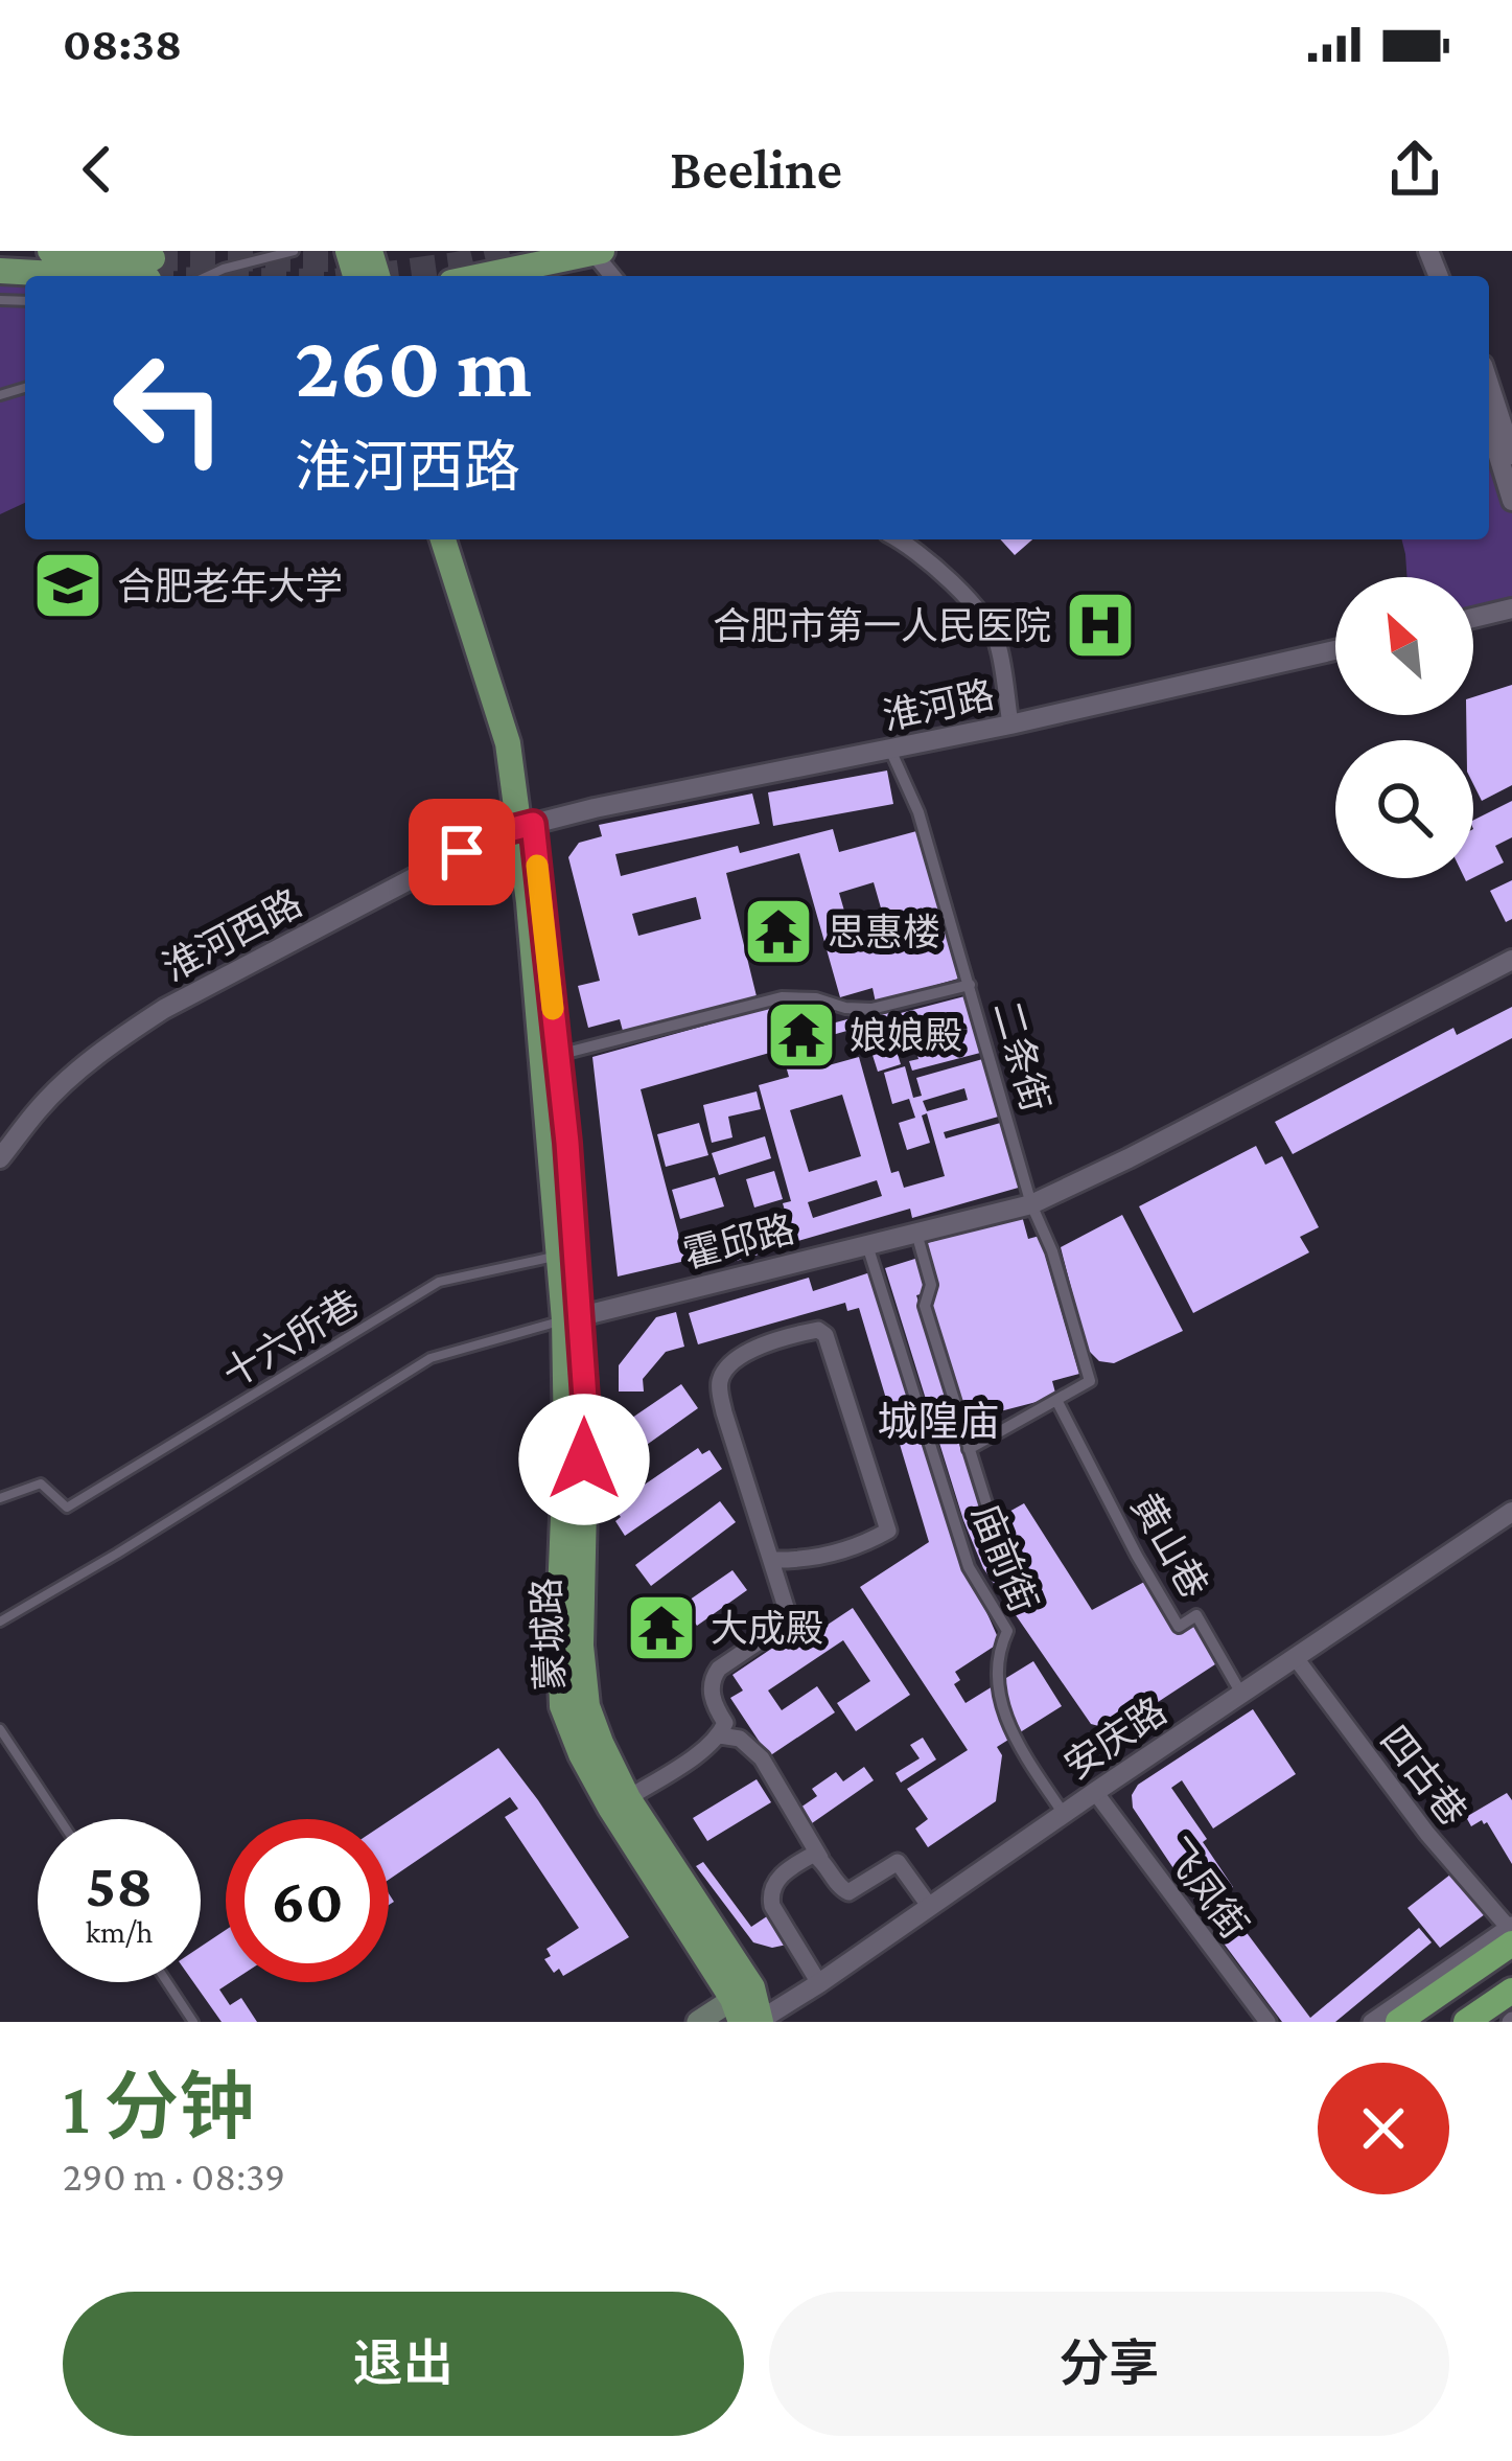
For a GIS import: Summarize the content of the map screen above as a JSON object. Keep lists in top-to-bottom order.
{
  "streets": {
    "main road": ["蒙城路", "安庆路"],
    "street": [
      "淮河路",
      "淮河西路",
      "二条街",
      "霍邱路",
      "黄山巷",
      "庙前街",
      "四古巷",
      "飞凤街"
    ],
    "lane": ["十六所巷"]
  },
  "crossings": [
    ["淮河路", "淮河西路"],
    ["淮河路", "二条街"],
    ["淮河路", "蒙城路"],
    ["淮河西路", "蒙城路"],
    ["二条街", "霍邱路"],
    ["二条街", "黄山巷"],
    ["霍邱路", "庙前街"],
    ["霍邱路", "蒙城路"],
    ["十六所巷", "蒙城路"],
    ["黄山巷", "安庆路"],
    ["庙前街", "安庆路"],
    ["蒙城路", "安庆路"],
    ["安庆路", "四古巷"],
    ["安庆路", "飞凤街"]
  ],
  "districts": ["城隍庙"],
  "places": {
    "school or university": ["合肥老年大学"],
    "hospital": ["合肥市第一人民医院"],
    "temple": ["思惠楼", "娘娘殿", "大成殿"]
  },
  "north": "top left",
  "page": {
    "status": "08:38",
    "header": "Beeline",
    "turn": ["260 m", "淮河西路"],
    "speed": "58 km/h",
    "limit": "60",
    "heading": ["1 分钟", "290 m · 08:39"],
    "buttons": ["退出", "分享"]
  }
}
